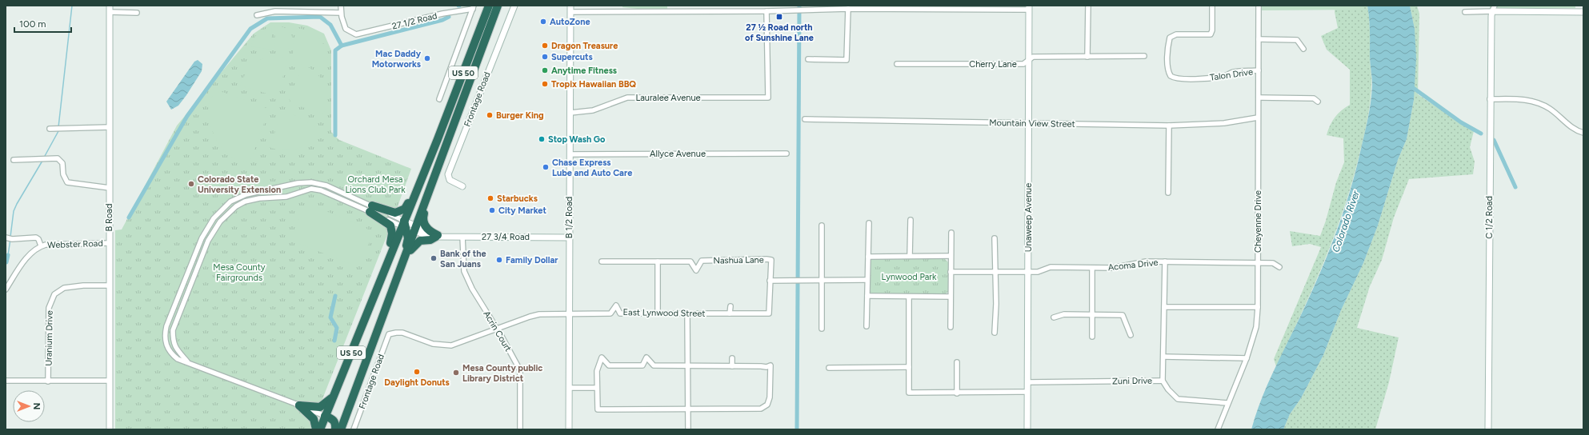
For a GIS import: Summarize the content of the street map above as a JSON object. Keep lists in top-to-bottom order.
{
  "streets": {
    "highway": ["US 50"],
    "street": [
      "27 1/2 Road",
      "Cherry Lane",
      "Talon Drive",
      "Lauralee Avenue",
      "Frontage Road",
      "Mountain View Street",
      "Allyce Avenue",
      "B Road",
      "B 1/2 Road",
      "Unaweep Avenue",
      "C 1/2 Road",
      "Cheyenne Drive",
      "27 3/4 Road",
      "Webster Road",
      "Nashua Lane",
      "Acoma Drive",
      "East Lynwood Street",
      "Acrin Court",
      "Uranium Drive",
      "Zuni Drive"
    ]
  },
  "crossings": [
    ["Cherry Lane", "Unaweep Avenue"],
    ["US 50", "27 3/4 Road"],
    ["Talon Drive", "Cheyenne Drive"],
    ["Lauralee Avenue", "B 1/2 Road"],
    ["Frontage Road", "Acrin Court"],
    ["Mountain View Street", "Unaweep Avenue"],
    ["Mountain View Street", "Cheyenne Drive"],
    ["Allyce Avenue", "B 1/2 Road"],
    ["B Road", "Webster Road"],
    ["B Road", "Uranium Drive"],
    ["B 1/2 Road", "27 3/4 Road"],
    ["B 1/2 Road", "East Lynwood Street"],
    ["Unaweep Avenue", "Acoma Drive"],
    ["Unaweep Avenue", "Zuni Drive"],
    ["Cheyenne Drive", "Acoma Drive"],
    ["Cheyenne Drive", "Zuni Drive"],
    ["27 3/4 Road", "Acrin Court"],
    ["Nashua Lane", "East Lynwood Street"]
  ],
  "water": ["Colorado River"],
  "parks": ["Orchard Mesa Lions Club Park", "Mesa County Fairgrounds", "Lynwood Park"],
  "places": {
    "transit": ["27 ½ Road north of Sunshine Lane"],
    "other": [
      "AutoZone",
      "Dragon Treasure",
      "Supercuts",
      "Mac Daddy Motorworks",
      "Anytime Fitness",
      "Tropix Hawaiian BBQ",
      "Burger King",
      "Stop Wash Go",
      "Chase Express Lube and Auto Care",
      "Colorado State University Extension",
      "Starbucks",
      "City Market",
      "Bank of the San Juans",
      "Family Dollar",
      "Daylight Donuts",
      "Mesa County public Library District"
    ]
  },
  "scale_bar": "100 m",
  "north": "right"
}
